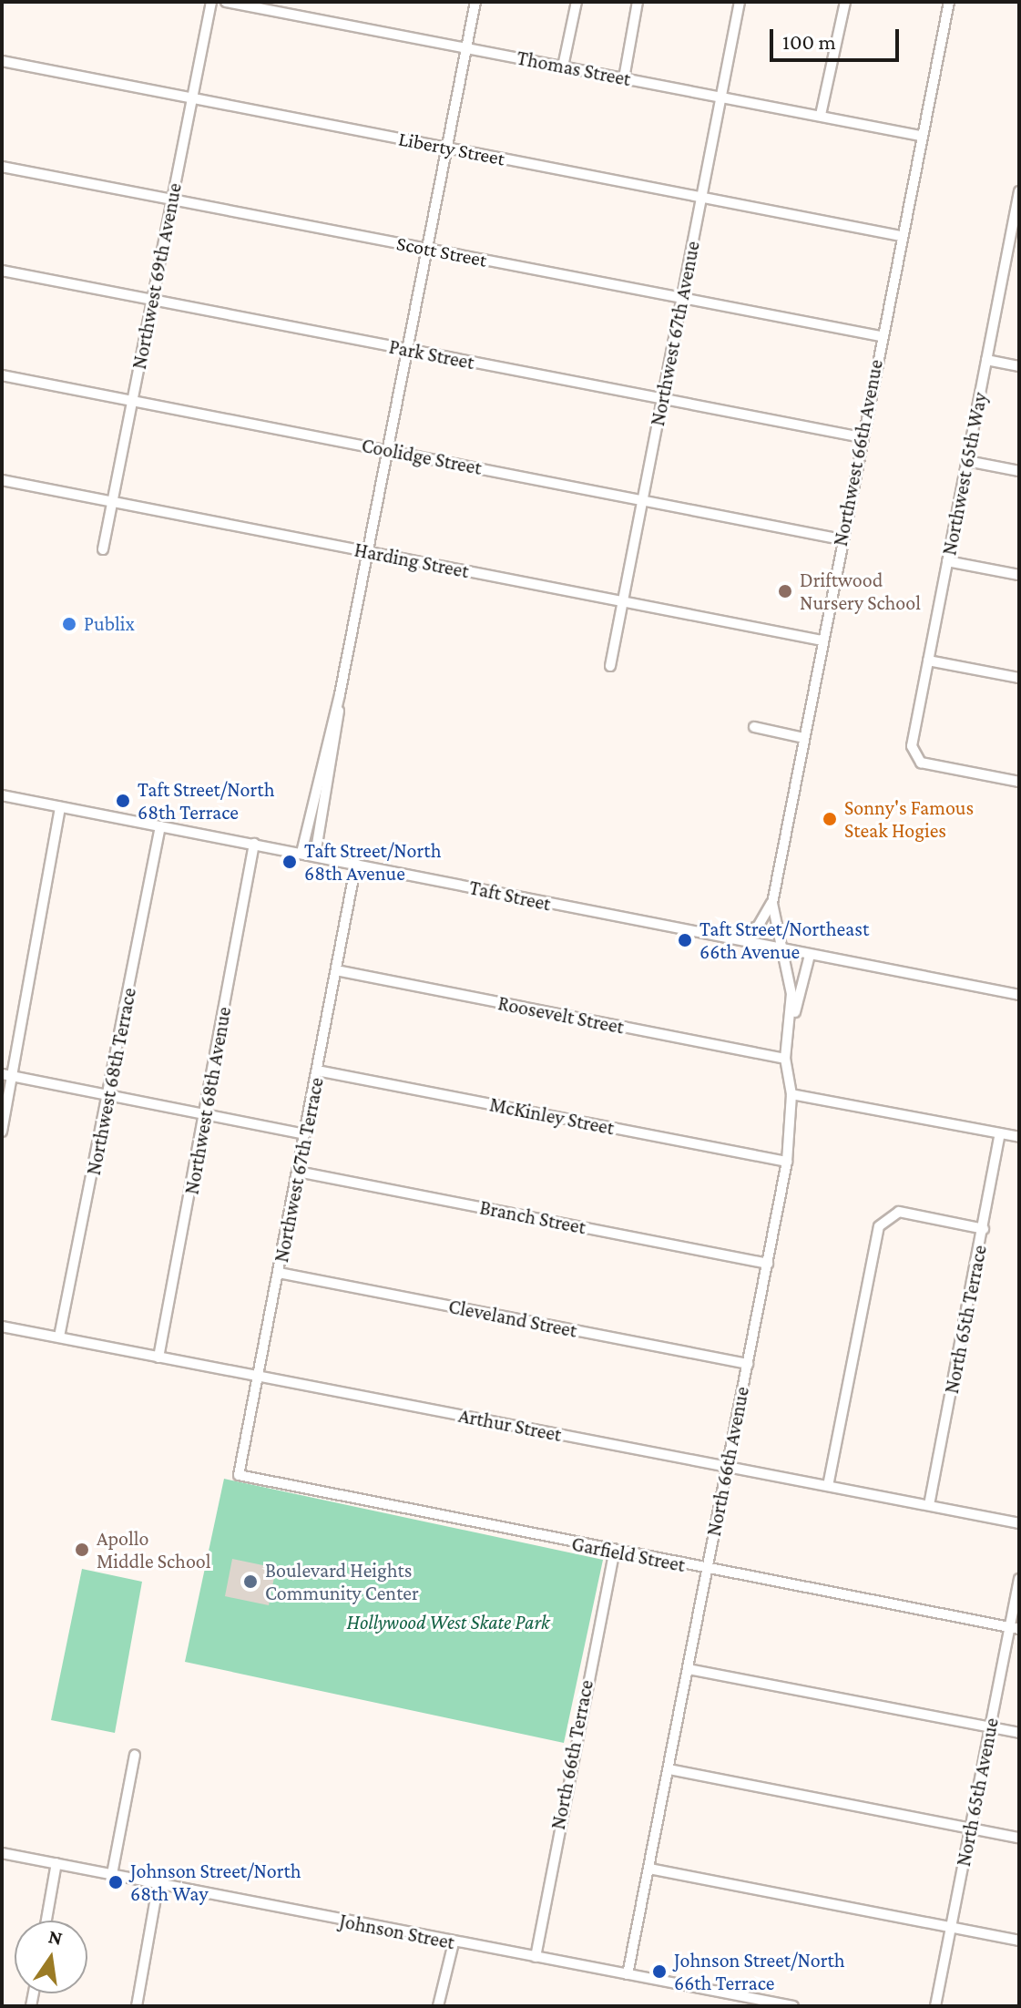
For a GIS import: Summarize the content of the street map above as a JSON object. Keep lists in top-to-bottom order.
{
  "streets": {
    "street": [
      "Thomas Street",
      "Liberty Street",
      "Scott Street",
      "Northwest 69th Avenue",
      "Northwest 67th Avenue",
      "Park Street",
      "Northwest 66th Avenue",
      "Coolidge Street",
      "Northwest 65th Way",
      "Harding Street",
      "Taft Street",
      "Roosevelt Street",
      "Northwest 68th Terrace",
      "Northwest 68th Avenue",
      "McKinley Street",
      "Northwest 67th Terrace",
      "Branch Street",
      "Cleveland Street",
      "North 65th Terrace",
      "Arthur Street",
      "North 66th Avenue",
      "Garfield Street",
      "North 66th Terrace",
      "North 65th Avenue",
      "Johnson Street"
    ]
  },
  "crossings": [
    ["Thomas Street", "Northwest 67th Avenue"],
    ["Thomas Street", "Northwest 66th Avenue"],
    ["Liberty Street", "Northwest 69th Avenue"],
    ["Liberty Street", "Northwest 67th Avenue"],
    ["Liberty Street", "Northwest 66th Avenue"],
    ["Scott Street", "Northwest 69th Avenue"],
    ["Scott Street", "Northwest 67th Avenue"],
    ["Scott Street", "Northwest 66th Avenue"],
    ["Northwest 69th Avenue", "Park Street"],
    ["Northwest 69th Avenue", "Coolidge Street"],
    ["Northwest 69th Avenue", "Harding Street"],
    ["Northwest 67th Avenue", "Park Street"],
    ["Northwest 67th Avenue", "Coolidge Street"],
    ["Northwest 67th Avenue", "Harding Street"],
    ["Park Street", "Northwest 66th Avenue"],
    ["Northwest 66th Avenue", "Coolidge Street"],
    ["Northwest 66th Avenue", "Harding Street"],
    ["Northwest 66th Avenue", "Taft Street"],
    ["Northwest 66th Avenue", "North 66th Avenue"],
    ["Taft Street", "Northwest 68th Terrace"],
    ["Taft Street", "Northwest 68th Avenue"],
    ["Taft Street", "Northwest 67th Terrace"],
    ["Taft Street", "North 66th Avenue"],
    ["Roosevelt Street", "Northwest 67th Terrace"],
    ["Roosevelt Street", "North 66th Avenue"],
    ["Northwest 68th Terrace", "Arthur Street"],
    ["Northwest 68th Avenue", "Arthur Street"],
    ["McKinley Street", "Northwest 67th Terrace"],
    ["McKinley Street", "North 66th Avenue"],
    ["Northwest 67th Terrace", "Branch Street"],
    ["Northwest 67th Terrace", "Cleveland Street"],
    ["Northwest 67th Terrace", "Arthur Street"],
    ["Northwest 67th Terrace", "Garfield Street"],
    ["Branch Street", "North 66th Avenue"],
    ["Cleveland Street", "North 66th Avenue"],
    ["North 65th Terrace", "Arthur Street"],
    ["Arthur Street", "North 66th Avenue"],
    ["North 66th Avenue", "Garfield Street"],
    ["North 66th Avenue", "Johnson Street"],
    ["Garfield Street", "North 66th Terrace"],
    ["Garfield Street", "North 65th Avenue"],
    ["North 66th Terrace", "Johnson Street"]
  ],
  "parks": ["Hollywood West Skate Park"],
  "places": [
    "Driftwood Nursery School",
    "Publix",
    "Taft Street/North 68th Terrace",
    "Sonny's Famous Steak Hogies",
    "Taft Street/North 68th Avenue",
    "Taft Street/Northeast 66th Avenue",
    "Apollo Middle School",
    "Boulevard Heights Community Center",
    "Johnson Street/North 68th Way",
    "Johnson Street/North 66th Terrace"
  ],
  "scale_bar": "100 m",
  "north": "top"
}
